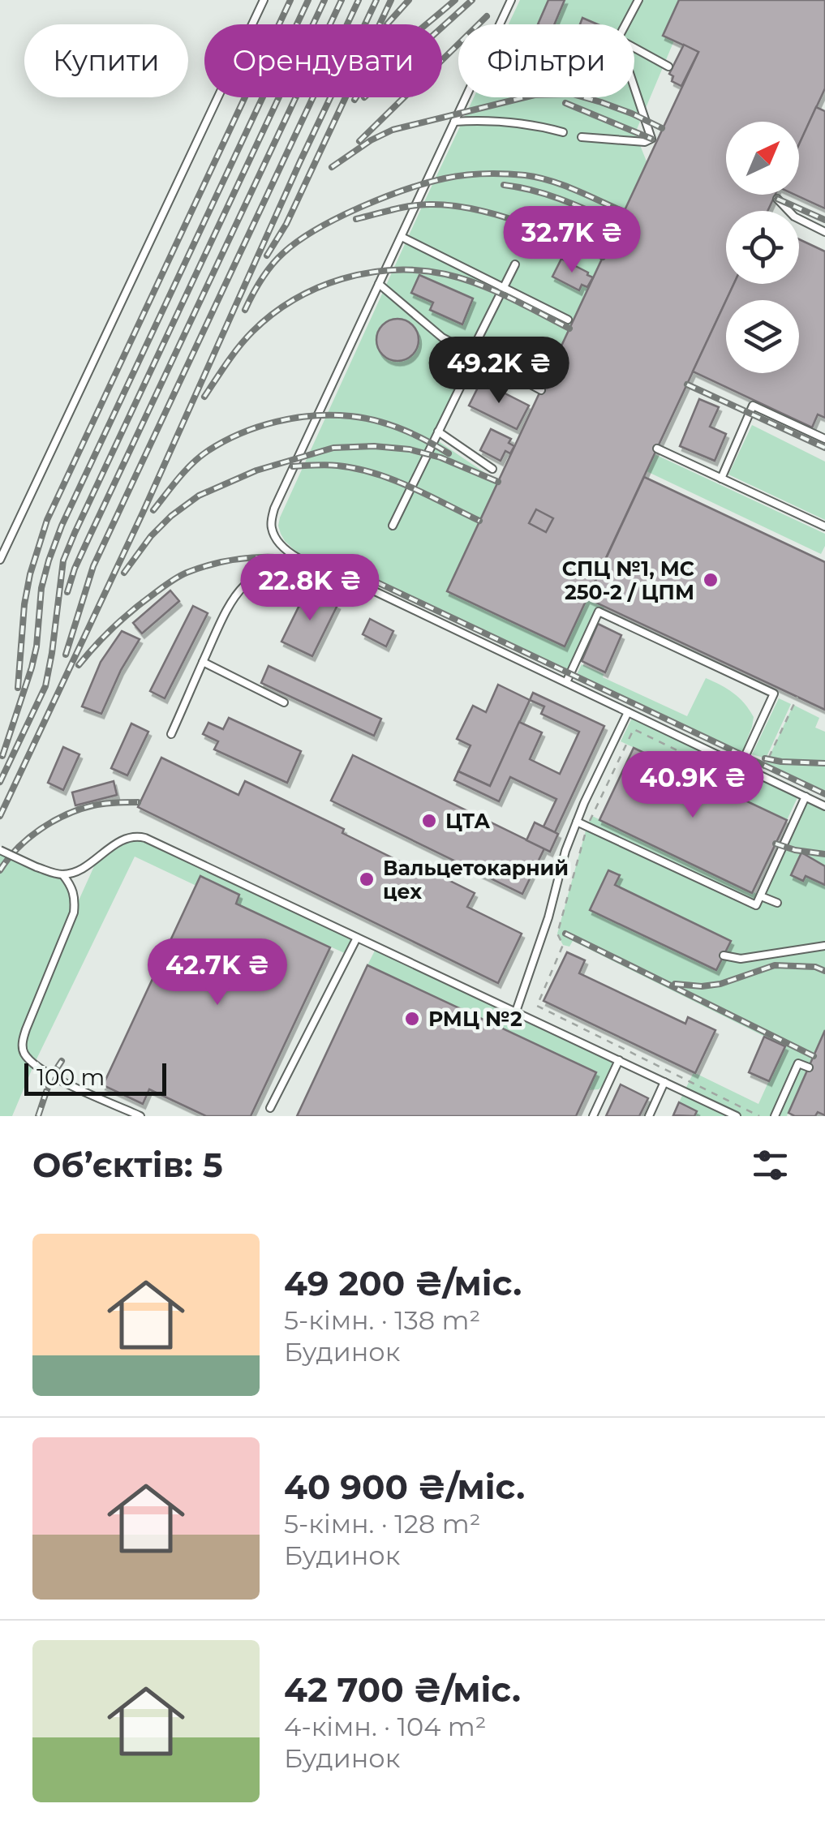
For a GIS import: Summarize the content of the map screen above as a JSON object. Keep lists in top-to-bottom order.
{
  "places": [
    "СПЦ №1, МС 250-2 / ЦПМ",
    "ЦТА",
    "Вальцетокарний цех",
    "РМЦ №2"
  ],
  "scale_bar": "100 m",
  "north": "top right",
  "page": {
    "chip": ["Купити", "Орендувати", "Фільтри"],
    "price": [
      "32.7K ₴",
      "49.2K ₴",
      "22.8K ₴",
      "40.9K ₴",
      "42.7K ₴"
    ],
    "scale": "100 m",
    "heading": "Об’єктів: 5",
    "list": [
      {
        "name": "49 200 ₴/міс.",
        "note": "5-кімн. · 138 m² · Будинок"
      },
      {
        "name": "40 900 ₴/міс.",
        "note": "5-кімн. · 128 m² · Будинок"
      },
      {
        "name": "42 700 ₴/міс.",
        "note": "4-кімн. · 104 m² · Будинок"
      }
    ]
  }
}
